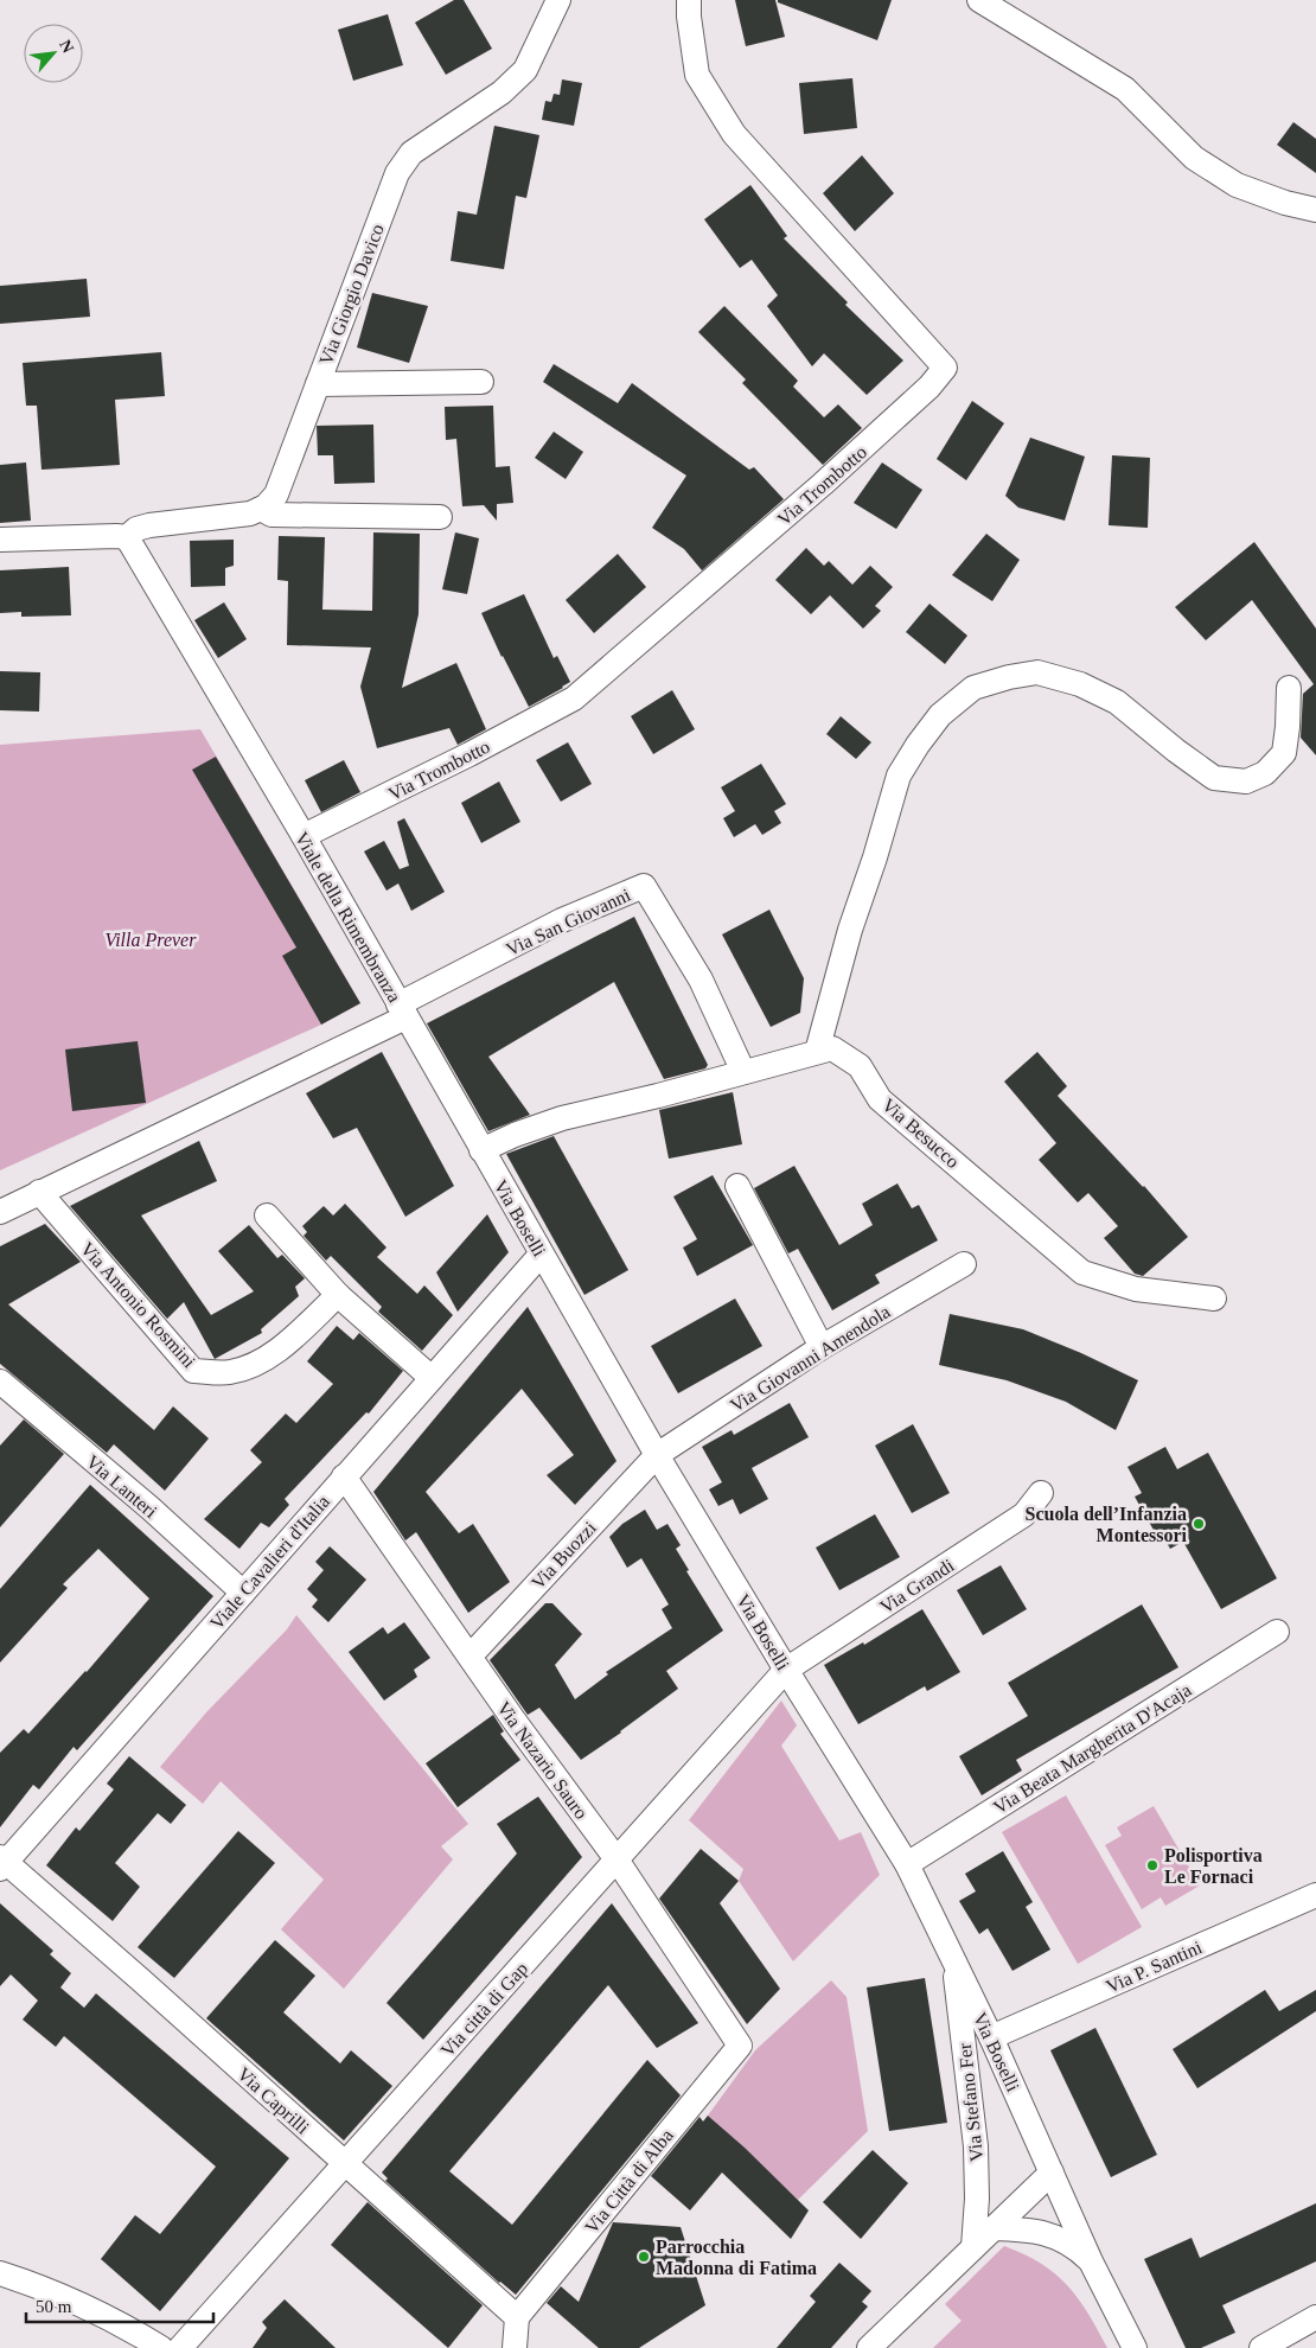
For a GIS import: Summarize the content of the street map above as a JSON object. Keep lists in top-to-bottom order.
{
  "streets": {
    "street": [
      "Via Giorgio Davico",
      "Via Trombotto",
      "Viale della Rimembranza",
      "Via San Giovanni",
      "Via Besucco",
      "Via Boselli",
      "Via Antonio Rosmini",
      "Via Giovanni Amendola",
      "Via Lanteri",
      "Via Buozzi",
      "Viale Cavalieri d'Italia",
      "Via Grandi",
      "Via Beata Margherita D'Acaja",
      "Via Nazario Sauro",
      "Via P. Santini",
      "Via città di Gap",
      "Via Caprilli",
      "Via Stefano Fer",
      "Via Città di Alba"
    ]
  },
  "crossings": [
    ["Via Trombotto", "Viale della Rimembranza"],
    ["Viale della Rimembranza", "Via San Giovanni"],
    ["Viale della Rimembranza", "Via Boselli"],
    ["Viale della Rimembranza", "Via Antonio Rosmini"],
    ["Via San Giovanni", "Via Besucco"],
    ["Via San Giovanni", "Via Boselli"],
    ["Via Besucco", "Via Boselli"],
    ["Via Boselli", "Via Giovanni Amendola"],
    ["Via Boselli", "Via Buozzi"],
    ["Via Boselli", "Viale Cavalieri d'Italia"],
    ["Via Boselli", "Via Grandi"],
    ["Via Boselli", "Via Beata Margherita D'Acaja"],
    ["Via Boselli", "Via P. Santini"],
    ["Via Boselli", "Via città di Gap"],
    ["Via Boselli", "Via Stefano Fer"],
    ["Via Giovanni Amendola", "Via Buozzi"],
    ["Via Lanteri", "Viale Cavalieri d'Italia"],
    ["Via Buozzi", "Via Nazario Sauro"],
    ["Viale Cavalieri d'Italia", "Via Nazario Sauro"],
    ["Viale Cavalieri d'Italia", "Via Caprilli"],
    ["Via Grandi", "Via città di Gap"],
    ["Via Nazario Sauro", "Via città di Gap"],
    ["Via Nazario Sauro", "Via Città di Alba"],
    ["Via città di Gap", "Via Caprilli"],
    ["Via Caprilli", "Via Città di Alba"]
  ],
  "parks": ["Villa Prever"],
  "places": ["Scuola dell’Infanzia Montessori", "Polisportiva Le Fornaci", "Parrocchia Madonna di Fatima"],
  "scale_bar": "50 m",
  "north": "top right"
}
